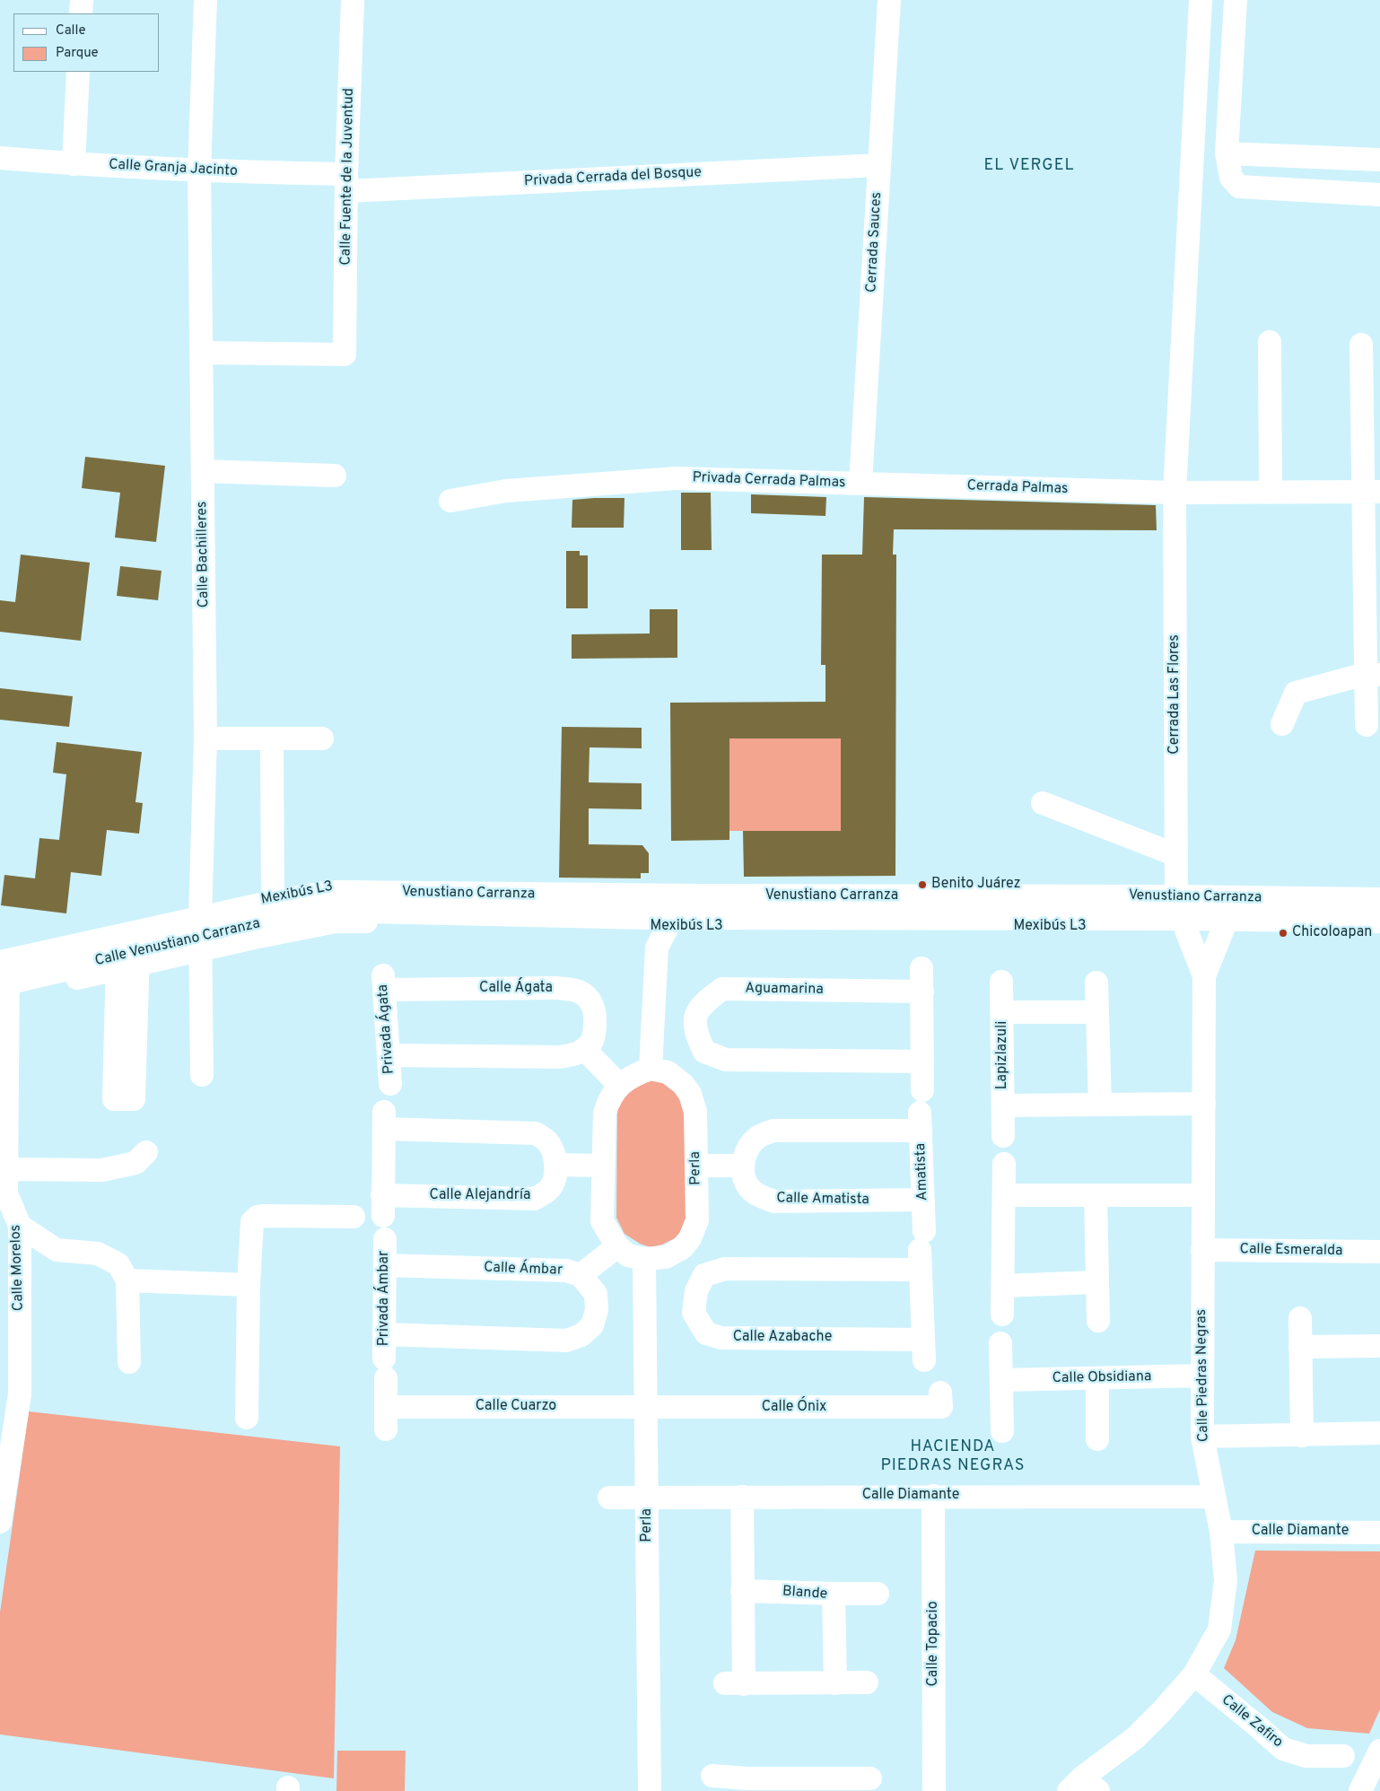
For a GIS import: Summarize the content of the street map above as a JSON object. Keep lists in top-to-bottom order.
{
  "streets": {
    "main road": ["Venustiano Carranza", "Calle Venustiano Carranza"],
    "street": [
      "Calle Granja Jacinto",
      "Calle Fuente de la Juventud",
      "Privada Cerrada del Bosque",
      "Cerrada Sauces",
      "Privada Cerrada Palmas",
      "Cerrada Palmas",
      "Calle Bachilleres",
      "Cerrada Las Flores",
      "Mexibús L3",
      "Calle Ágata",
      "Aguamarina",
      "Privada Ágata",
      "Lapizlazuli",
      "Perla",
      "Amatista",
      "Calle Alejandría",
      "Calle Amatista",
      "Calle Esmeralda",
      "Calle Morelos",
      "Calle Ámbar",
      "Privada Ámbar",
      "Calle Azabache",
      "Calle Piedras Negras",
      "Calle Obsidiana",
      "Calle Cuarzo",
      "Calle Ónix",
      "Calle Diamante",
      "Blande",
      "Calle Topacio",
      "Calle Zafiro"
    ]
  },
  "crossings": [
    ["Calle Granja Jacinto", "Calle Fuente de la Juventud"],
    ["Calle Granja Jacinto", "Privada Cerrada del Bosque"],
    ["Calle Granja Jacinto", "Calle Bachilleres"],
    ["Calle Fuente de la Juventud", "Privada Cerrada del Bosque"],
    ["Calle Fuente de la Juventud", "Calle Bachilleres"],
    ["Privada Cerrada del Bosque", "Cerrada Sauces"],
    ["Cerrada Sauces", "Privada Cerrada Palmas"],
    ["Cerrada Sauces", "Cerrada Palmas"],
    ["Privada Cerrada Palmas", "Cerrada Palmas"],
    ["Cerrada Palmas", "Cerrada Las Flores"],
    ["Calle Bachilleres", "Mexibús L3"],
    ["Calle Bachilleres", "Calle Venustiano Carranza"],
    ["Cerrada Las Flores", "Mexibús L3"],
    ["Cerrada Las Flores", "Venustiano Carranza"],
    ["Cerrada Las Flores", "Calle Piedras Negras"],
    ["Mexibús L3", "Venustiano Carranza"],
    ["Mexibús L3", "Calle Venustiano Carranza"],
    ["Mexibús L3", "Calle Piedras Negras"],
    ["Venustiano Carranza", "Calle Venustiano Carranza"],
    ["Venustiano Carranza", "Calle Piedras Negras"],
    ["Calle Venustiano Carranza", "Calle Morelos"],
    ["Calle Ágata", "Privada Ágata"],
    ["Lapizlazuli", "Calle Piedras Negras"],
    ["Perla", "Calle Cuarzo"],
    ["Perla", "Calle Ónix"],
    ["Perla", "Calle Diamante"],
    ["Amatista", "Calle Amatista"],
    ["Amatista", "Calle Azabache"],
    ["Calle Esmeralda", "Calle Piedras Negras"],
    ["Calle Ámbar", "Privada Ámbar"],
    ["Privada Ámbar", "Calle Cuarzo"],
    ["Calle Piedras Negras", "Calle Obsidiana"],
    ["Calle Piedras Negras", "Calle Diamante"],
    ["Calle Piedras Negras", "Calle Zafiro"],
    ["Calle Cuarzo", "Calle Ónix"],
    ["Calle Diamante", "Calle Topacio"]
  ],
  "districts": ["EL VERGEL", "HACIENDA PIEDRAS NEGRAS"],
  "places": ["Benito Juárez", "Chicoloapan"],
  "legend": ["Calle", "Parque"]
}
